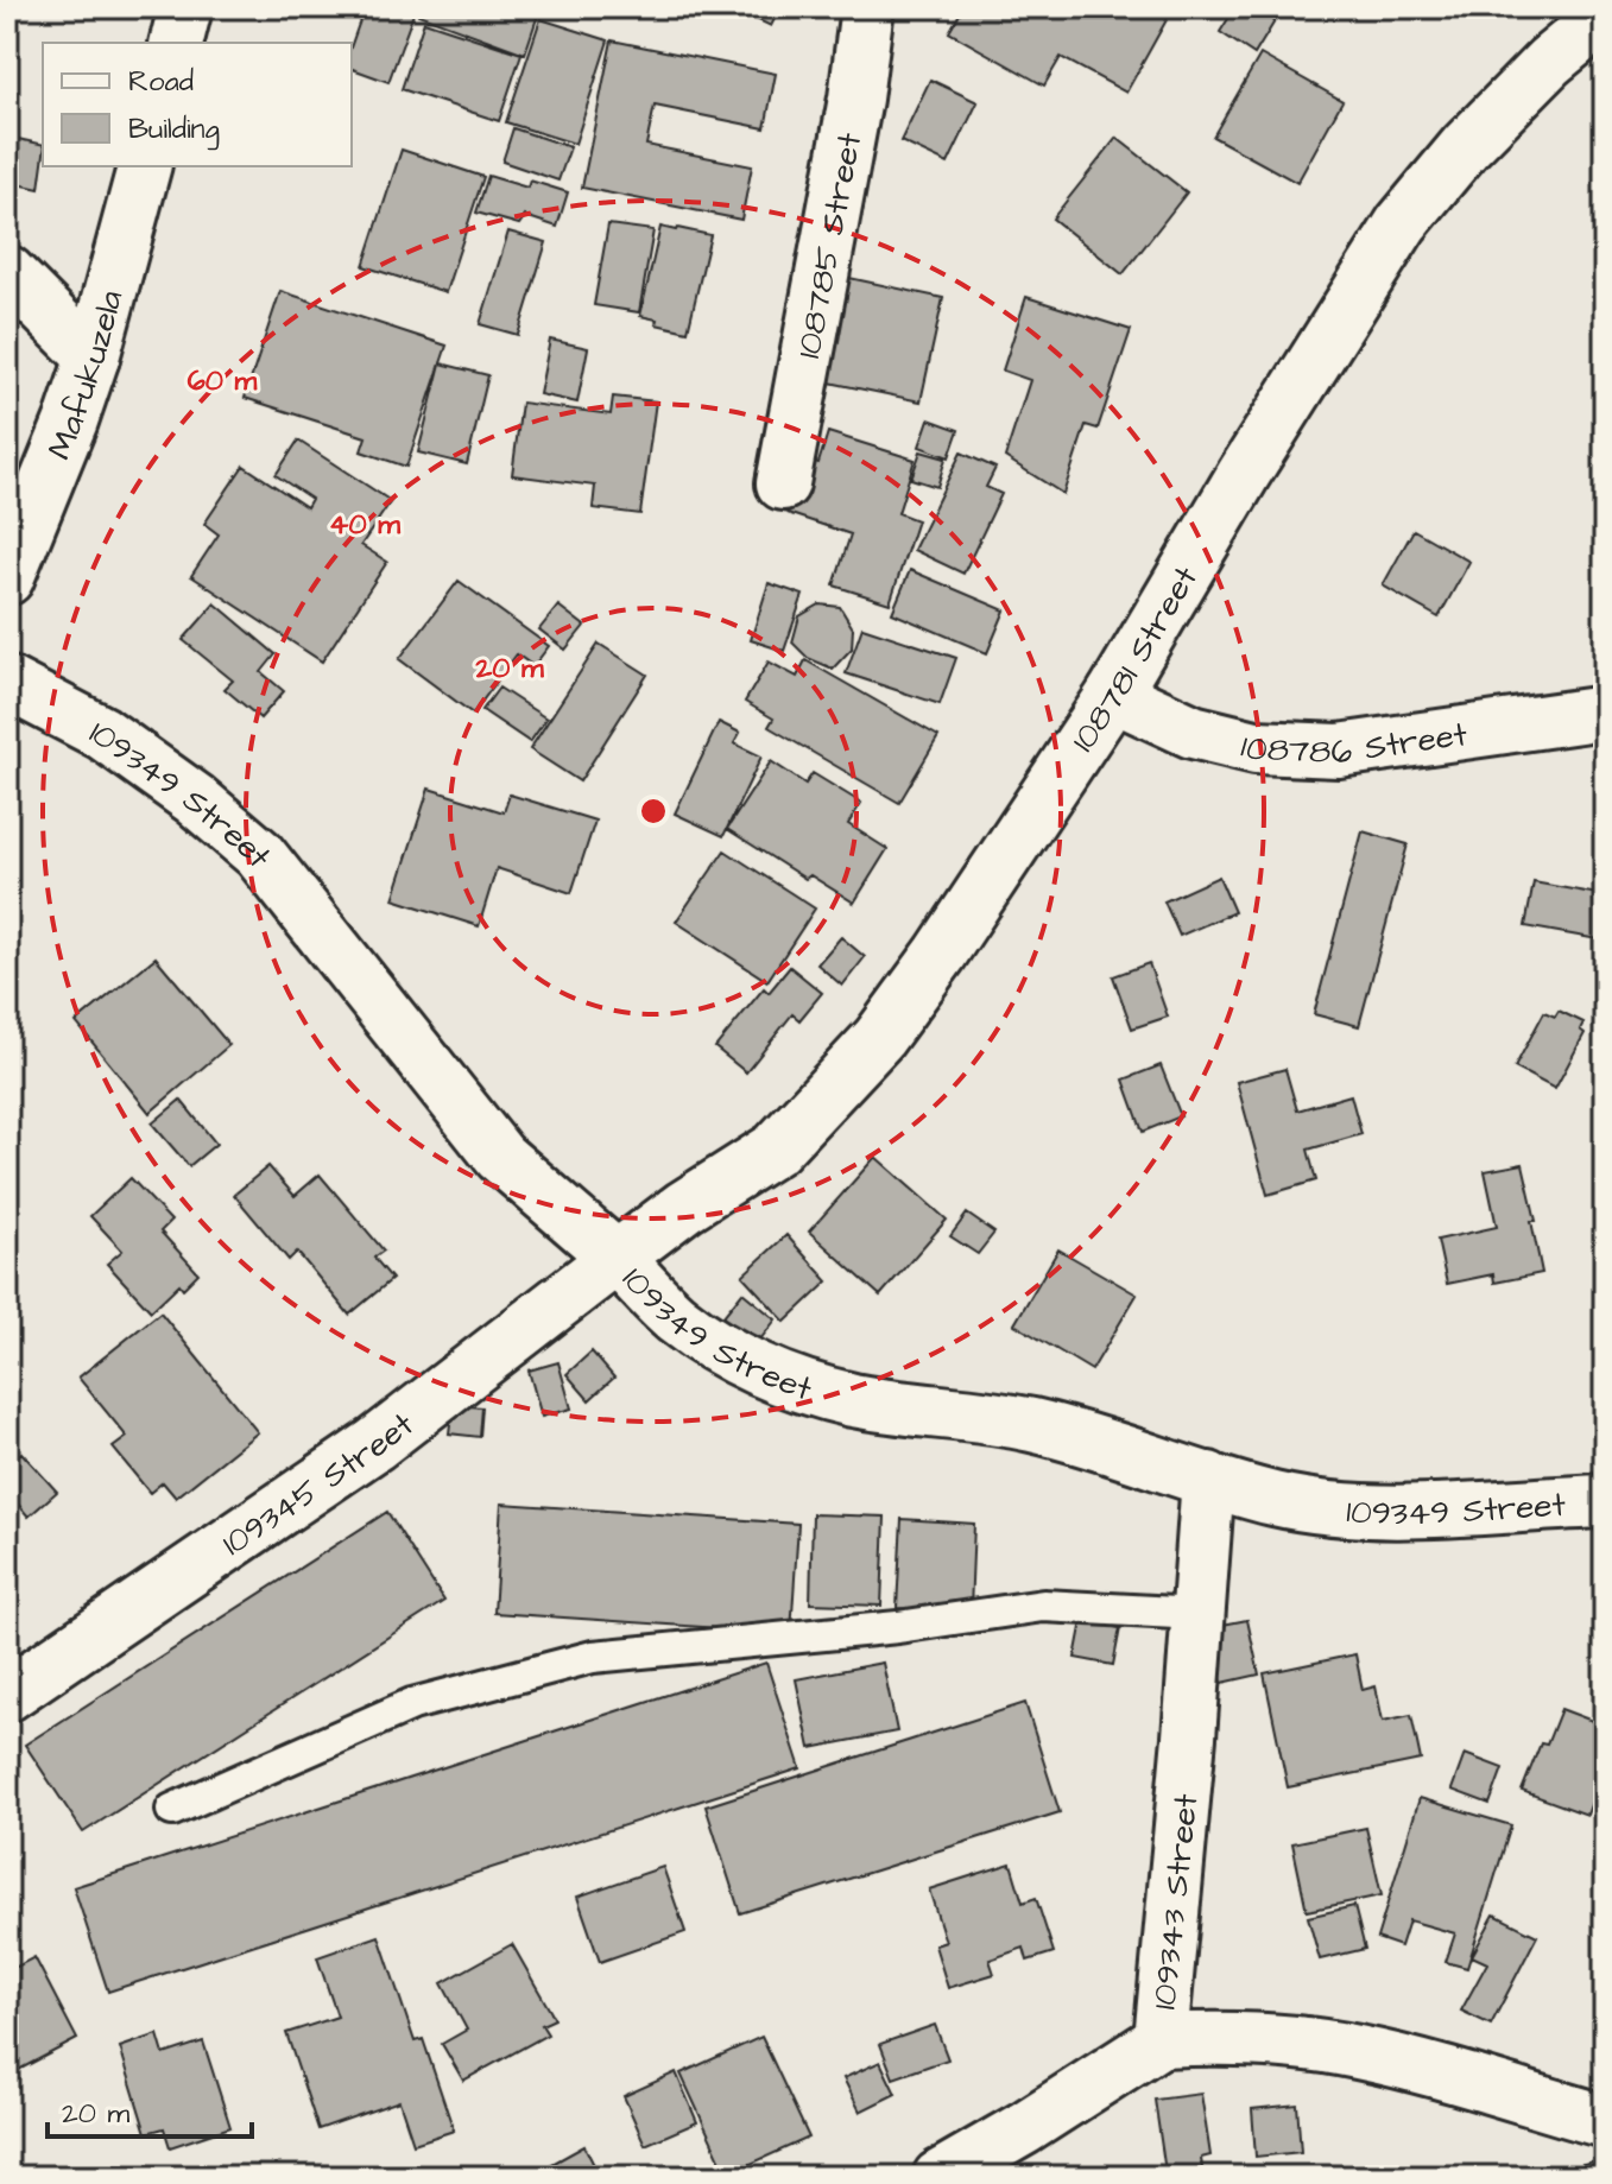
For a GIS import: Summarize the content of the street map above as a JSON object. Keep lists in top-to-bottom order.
{
  "streets": {
    "street": [
      "108785 Street",
      "Mafukuzela",
      "108781 Street",
      "108786 Street",
      "109349 Street",
      "109345 Street",
      "109343 Street"
    ]
  },
  "crossings": [
    ["108781 Street", "108786 Street"],
    ["108781 Street", "109349 Street"],
    ["108781 Street", "109345 Street"],
    ["109349 Street", "109345 Street"],
    ["109349 Street", "109343 Street"]
  ],
  "legend": ["Road", "Building"],
  "scale_bar": "20 m",
  "rings": ["60 m", "40 m", "20 m"]
}
